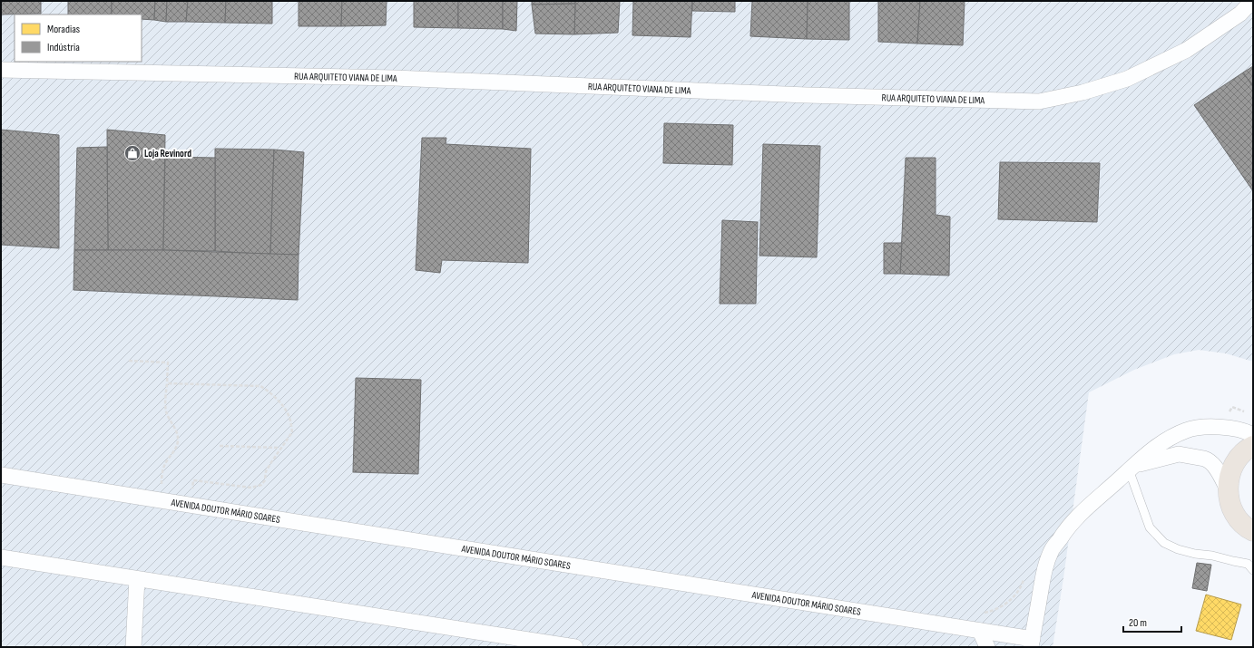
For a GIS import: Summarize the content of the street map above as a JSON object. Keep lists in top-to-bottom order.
{
  "streets": {
    "street": ["RUA ARQUITETO VIANA DE LIMA", "AVENIDA DOUTOR MÁRIO SOARES"]
  },
  "places": {
    "shop": ["Loja Revinord"]
  },
  "legend": ["Moradias", "Indústria"],
  "scale_bar": "20 m"
}
